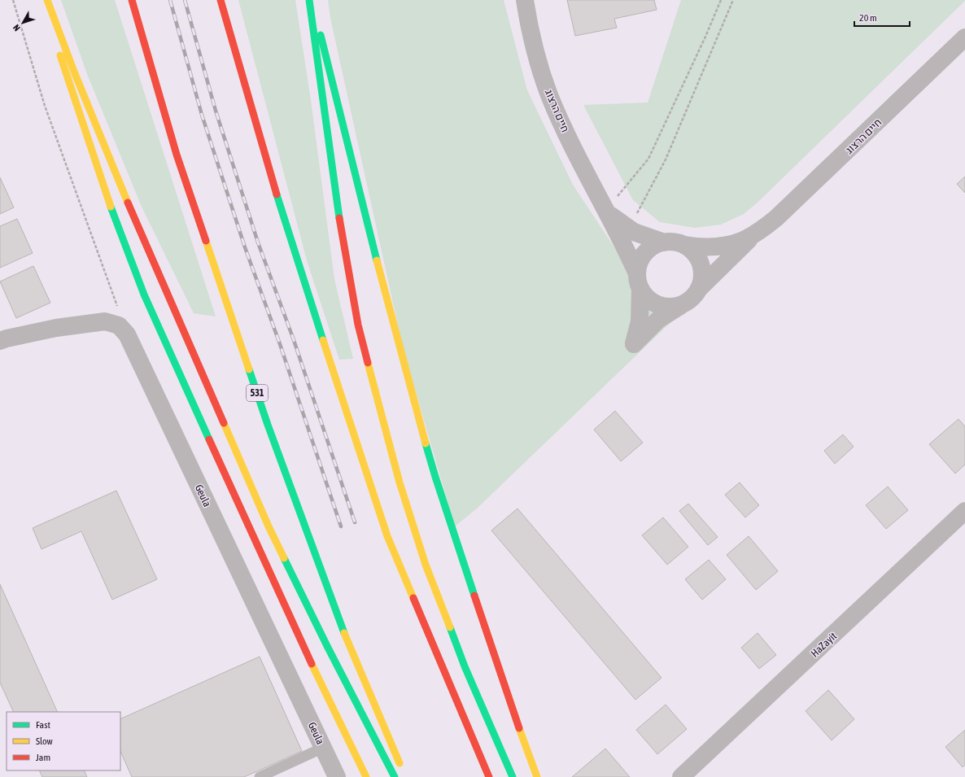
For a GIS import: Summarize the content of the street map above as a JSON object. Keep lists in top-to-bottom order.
{
  "streets": {
    "main road": ["531"],
    "street": ["חיים הרצוג", "Geula", "HaZayit"]
  },
  "legend": ["Fast", "Slow", "Jam"],
  "scale_bar": "20 m",
  "north": "bottom left"
}
